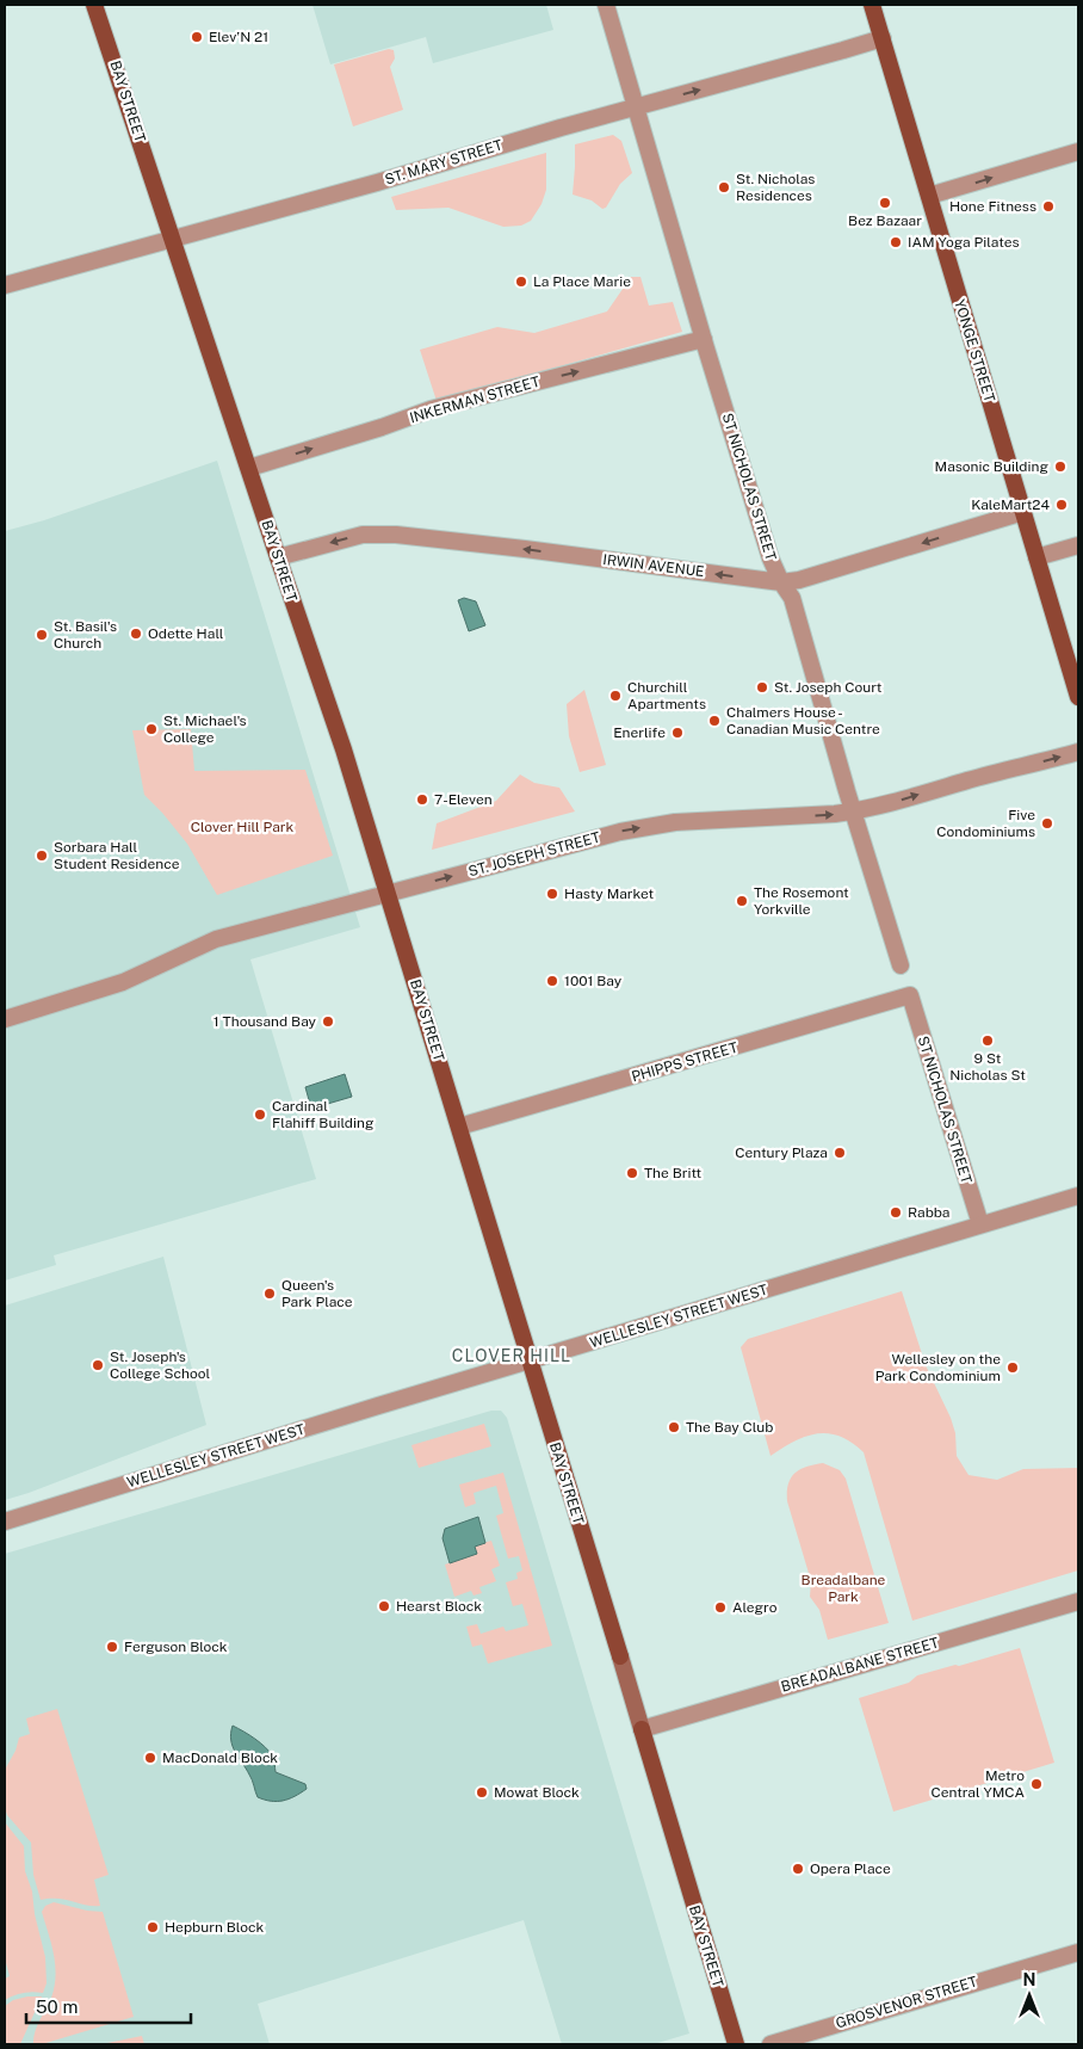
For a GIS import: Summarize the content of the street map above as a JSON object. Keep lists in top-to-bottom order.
{
  "streets": {
    "main road": ["BAY STREET", "YONGE STREET"],
    "street": [
      "ST. MARY STREET",
      "INKERMAN STREET",
      "ST NICHOLAS STREET",
      "IRWIN AVENUE",
      "ST. JOSEPH STREET",
      "PHIPPS STREET",
      "WELLESLEY STREET WEST",
      "BREADALBANE STREET",
      "GROSVENOR STREET"
    ]
  },
  "crossings": [
    ["BAY STREET", "ST. MARY STREET"],
    ["BAY STREET", "INKERMAN STREET"],
    ["BAY STREET", "IRWIN AVENUE"],
    ["BAY STREET", "ST. JOSEPH STREET"],
    ["BAY STREET", "PHIPPS STREET"],
    ["BAY STREET", "WELLESLEY STREET WEST"],
    ["BAY STREET", "BREADALBANE STREET"],
    ["ST. MARY STREET", "YONGE STREET"],
    ["ST. MARY STREET", "ST NICHOLAS STREET"],
    ["YONGE STREET", "IRWIN AVENUE"],
    ["INKERMAN STREET", "ST NICHOLAS STREET"],
    ["ST NICHOLAS STREET", "IRWIN AVENUE"],
    ["ST NICHOLAS STREET", "ST. JOSEPH STREET"],
    ["ST NICHOLAS STREET", "PHIPPS STREET"],
    ["ST NICHOLAS STREET", "WELLESLEY STREET WEST"]
  ],
  "one_way": ["INKERMAN STREET", "IRWIN AVENUE", "ST. JOSEPH STREET"],
  "districts": ["CLOVER HILL"],
  "parks": ["Clover Hill Park", "Breadalbane Park"],
  "places": [
    "Elev’N 21",
    "St. Nicholas Residences",
    "Bez Bazaar",
    "Hone Fitness",
    "IAM Yoga Pilates",
    "La Place Marie",
    "Masonic Building",
    "KaleMart24",
    "Odette Hall",
    "St. Basil's Church",
    "St. Joseph Court",
    "Churchill Apartments",
    "Chalmers House - Canadian Music Centre",
    "St. Michael's College",
    "Enerlife",
    "7-Eleven",
    "Five Condominiums",
    "Sorbara Hall Student Residence",
    "Hasty Market",
    "The Rosemont Yorkville",
    "1001 Bay",
    "1 Thousand Bay",
    "9 St Nicholas St",
    "Cardinal Flahiff Building",
    "Century Plaza",
    "The Britt",
    "Rabba",
    "Queen's Park Place",
    "St. Joseph's College School",
    "Wellesley on the Park Condominium",
    "The Bay Club",
    "Hearst Block",
    "Alegro",
    "Ferguson Block",
    "MacDonald Block",
    "Metro Central YMCA",
    "Mowat Block",
    "Opera Place",
    "Hepburn Block"
  ],
  "scale_bar": "50 m",
  "north": "top"
}
